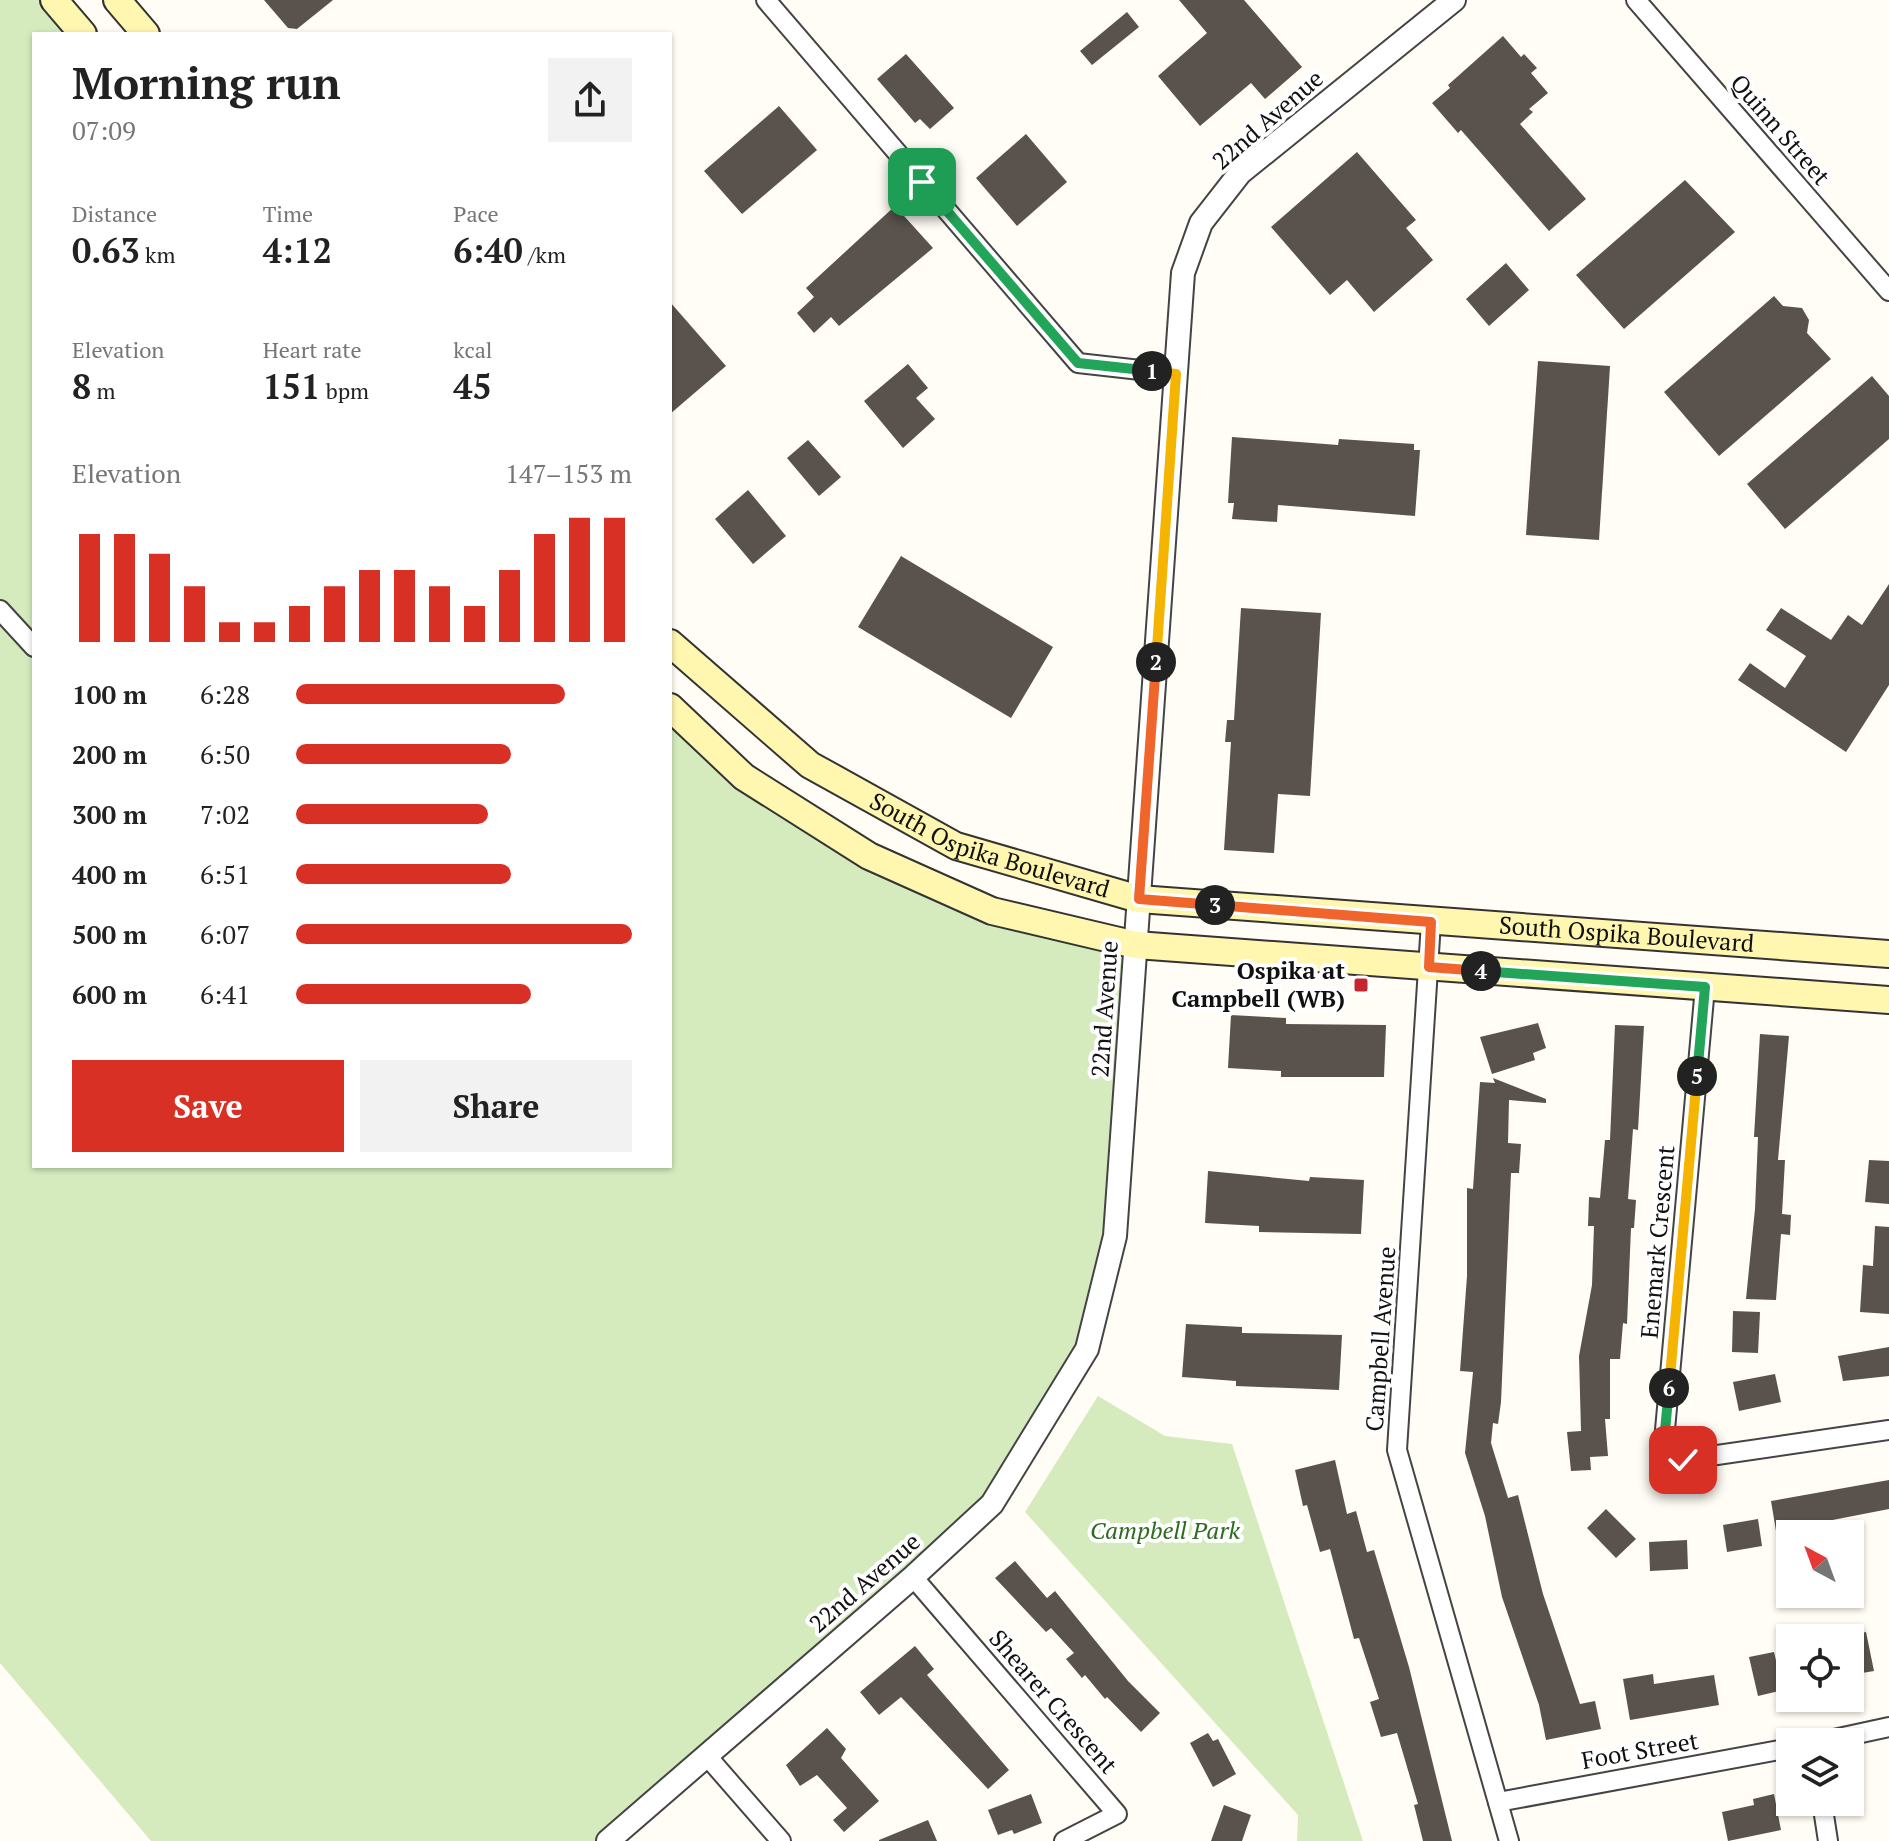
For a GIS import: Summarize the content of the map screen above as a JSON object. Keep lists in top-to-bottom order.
{
  "streets": {
    "main road": ["South Ospika Boulevard"],
    "street": [
      "22nd Avenue",
      "Quinn Street",
      "Enemark Crescent",
      "Campbell Avenue",
      "Shearer Crescent",
      "Foot Street"
    ]
  },
  "crossings": [
    ["22nd Avenue", "South Ospika Boulevard"],
    ["22nd Avenue", "Shearer Crescent"],
    ["South Ospika Boulevard", "Enemark Crescent"],
    ["South Ospika Boulevard", "Campbell Avenue"],
    ["Campbell Avenue", "Foot Street"]
  ],
  "parks": ["Campbell Park"],
  "places": {
    "transit": ["Ospika at Campbell (WB)"]
  },
  "north": "top left",
  "page": {
    "heading": ["Morning run", "07:09"],
    "stats": [
      ["Distance", "0.63 km"],
      ["Time", "4:12"],
      ["Pace", "6:40 /km"],
      ["Elevation", "8 m"],
      ["Heart rate", "151 bpm"],
      ["kcal", "45"]
    ],
    "pins": [
      "1",
      "2",
      "3",
      "4",
      "5",
      "6"
    ],
    "chart": ["Elevation", "147–153 m"],
    "list": [
      {
        "name": "100 m",
        "note": "6:28"
      },
      {
        "name": "200 m",
        "note": "6:50"
      },
      {
        "name": "300 m",
        "note": "7:02"
      },
      {
        "name": "400 m",
        "note": "6:51"
      },
      {
        "name": "500 m",
        "note": "6:07"
      },
      {
        "name": "600 m",
        "note": "6:41"
      }
    ],
    "buttons": ["Save", "Share"]
  }
}
